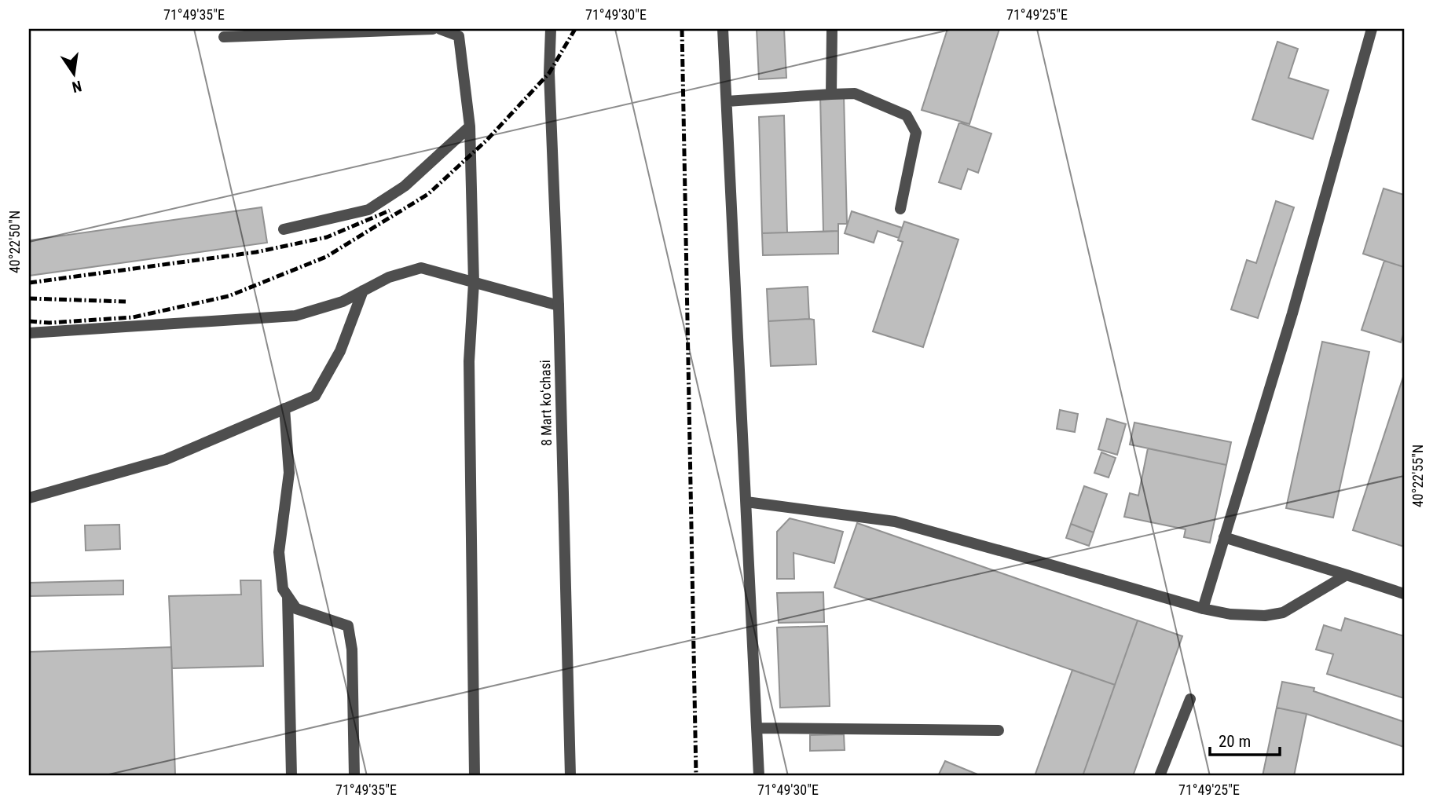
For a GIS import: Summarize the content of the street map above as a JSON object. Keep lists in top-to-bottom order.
{
  "streets": {
    "street": ["8 Mart koʻchasi"]
  },
  "scale_bar": "20 m",
  "north": "bottom",
  "coordinates": [
    "71°49'35\"E",
    "71°49'30\"E",
    "71°49'25\"E",
    "40°22'50\"N",
    "40°22'55\"N"
  ]
}
